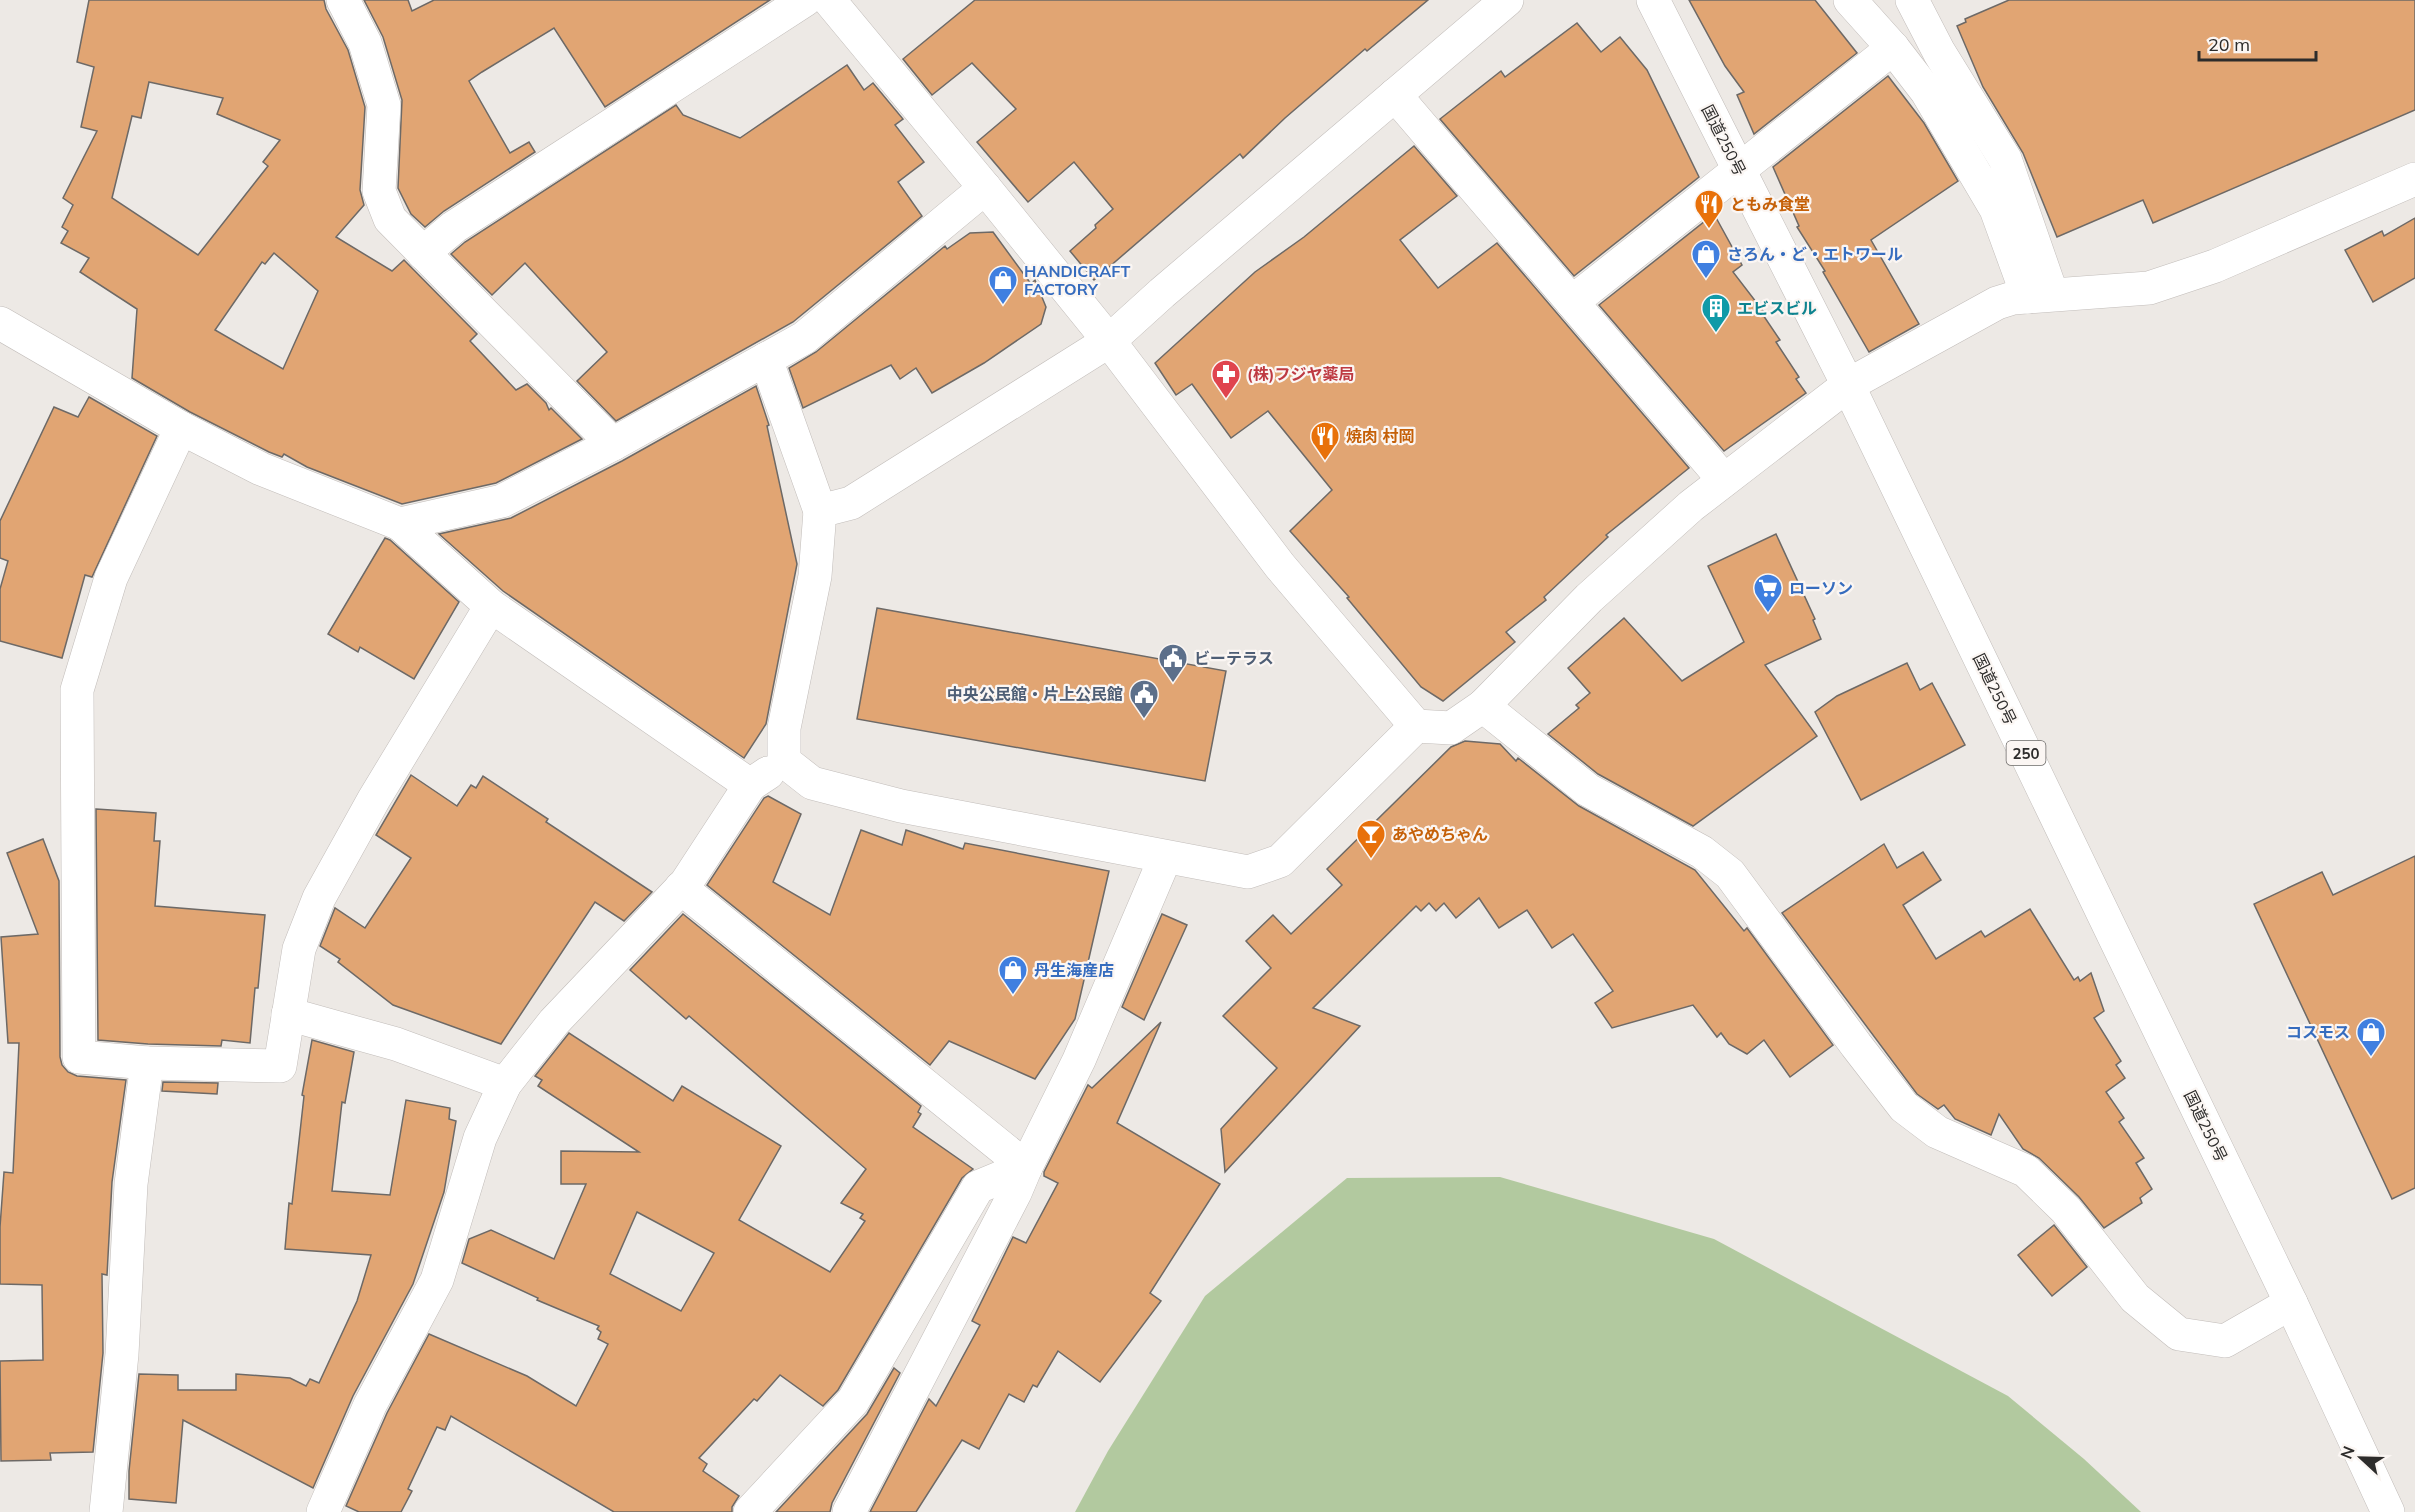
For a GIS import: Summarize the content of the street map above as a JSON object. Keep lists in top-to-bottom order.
{
  "streets": {
    "main road": ["国道250号", "250"]
  },
  "places": {
    "restaurant": ["ともみ食堂", "焼肉 村岡"],
    "shop": [
      "さろん・ど・エトワール",
      "HANDICRAFT FACTORY",
      "丹生海産店",
      "コスモス"
    ],
    "building": ["エビスビル"],
    "pharmacy": ["(株)フジヤ薬局"],
    "supermarket": ["ローソン"],
    "public building": ["ビーテラス", "中央公民館・片上公民館"],
    "bar": ["あやめちゃん"]
  },
  "scale_bar": "20 m",
  "north": "left"
}
